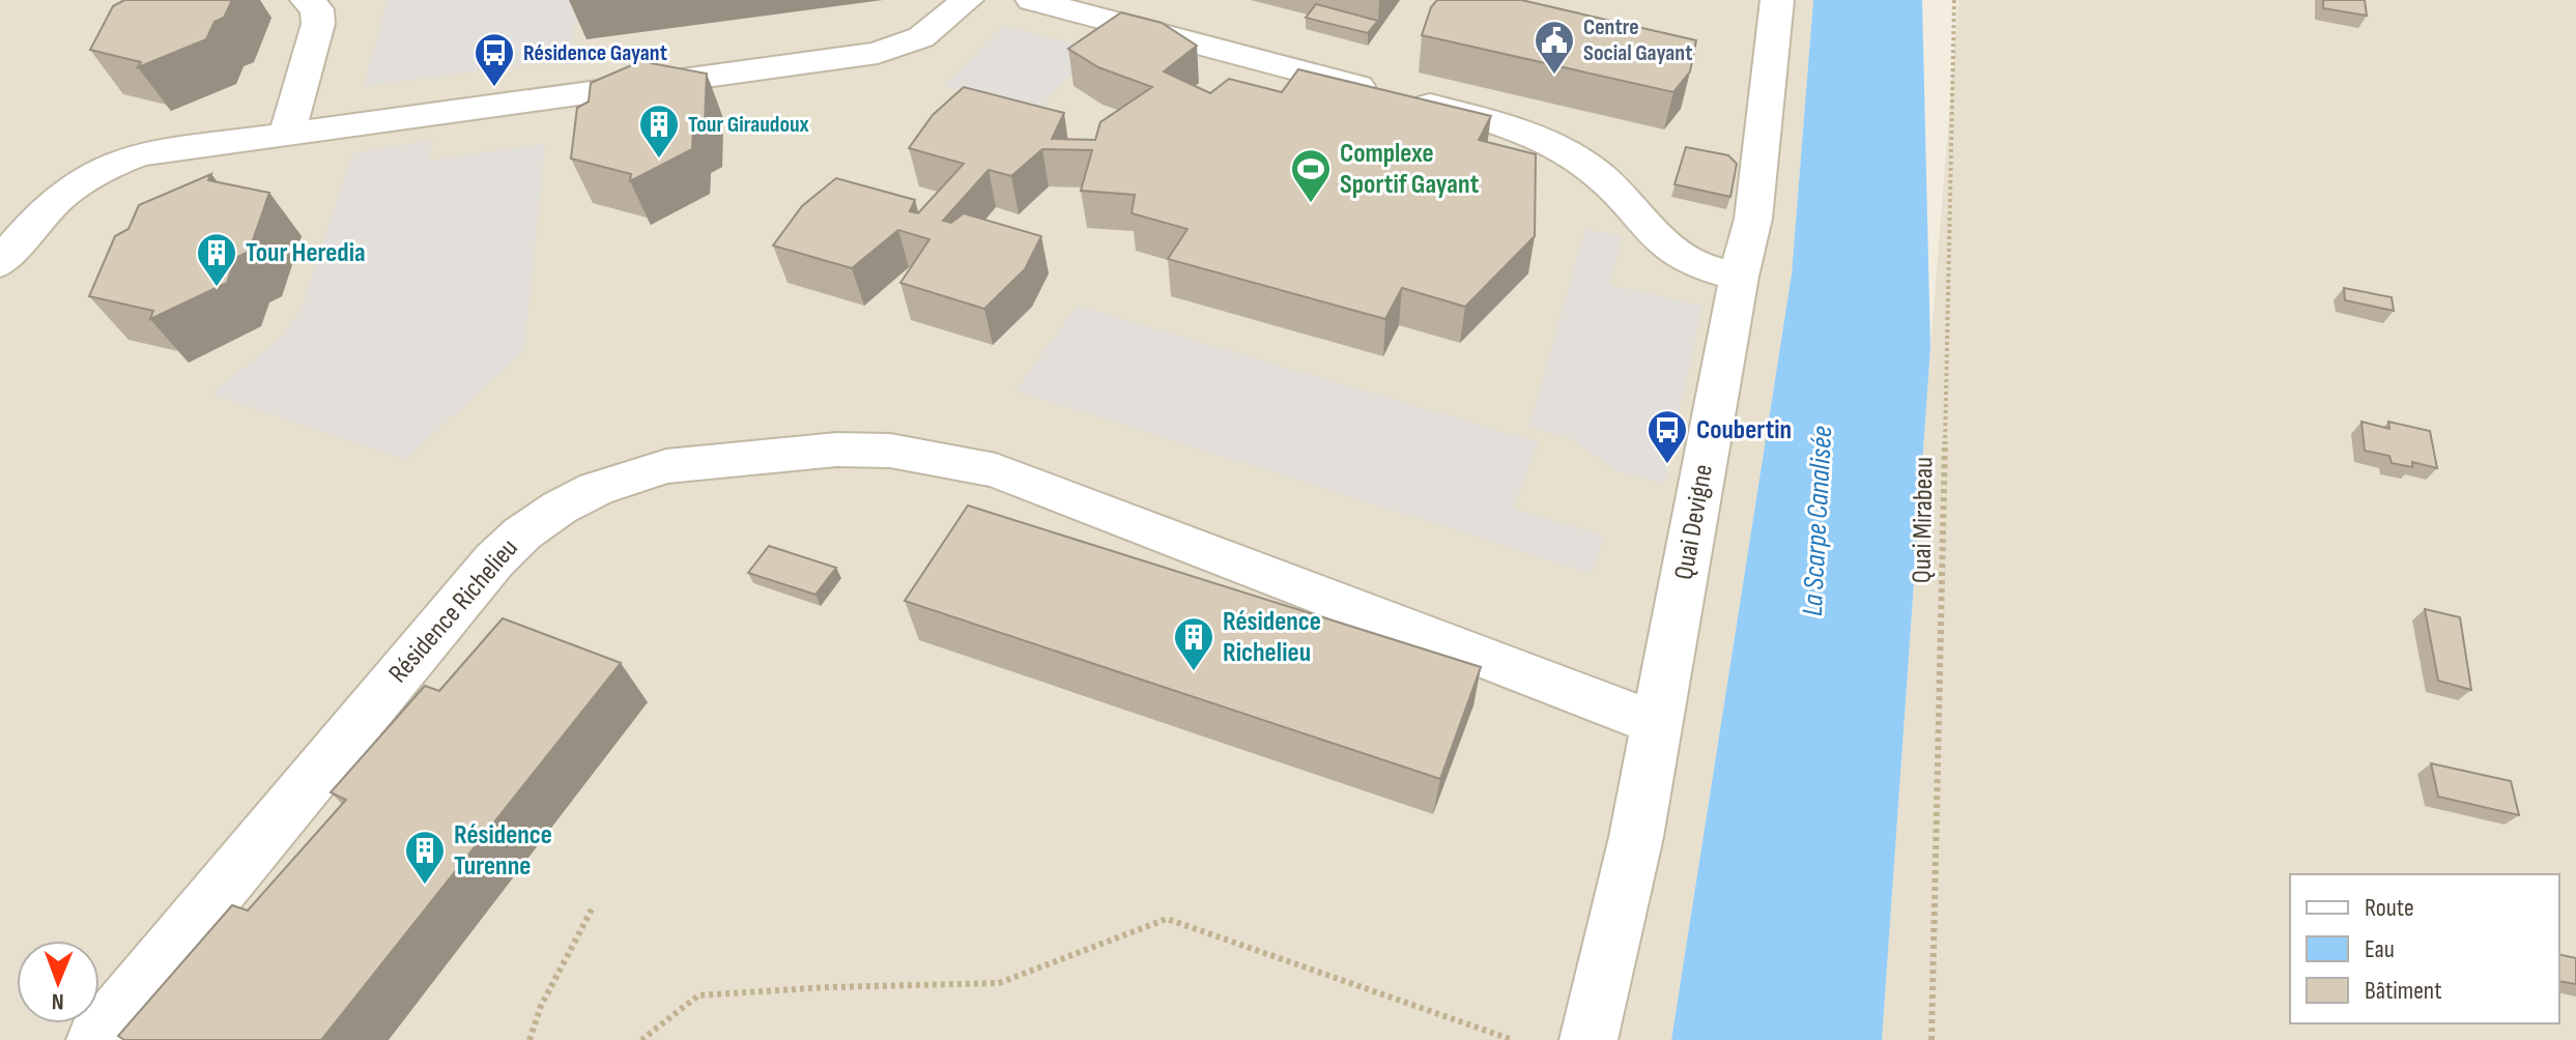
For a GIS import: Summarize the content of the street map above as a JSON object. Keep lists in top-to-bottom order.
{
  "streets": {
    "street": ["Quai Devigne", "Résidence Richelieu"],
    "path": ["Quai Mirabeau"]
  },
  "crossings": [
    ["Quai Devigne", "Résidence Richelieu"]
  ],
  "water": ["La Scarpe Canalisée"],
  "places": {
    "public building": ["Centre Social Gayant"],
    "bus stop": ["Résidence Gayant", "Coubertin"],
    "building": [
      "Tour Giraudoux",
      "Tour Heredia",
      "Résidence Richelieu",
      "Résidence Turenne"
    ],
    "sports": ["Complexe Sportif Gayant"]
  },
  "legend": ["Route", "Eau", "Bâtiment"],
  "north": "bottom"
}
